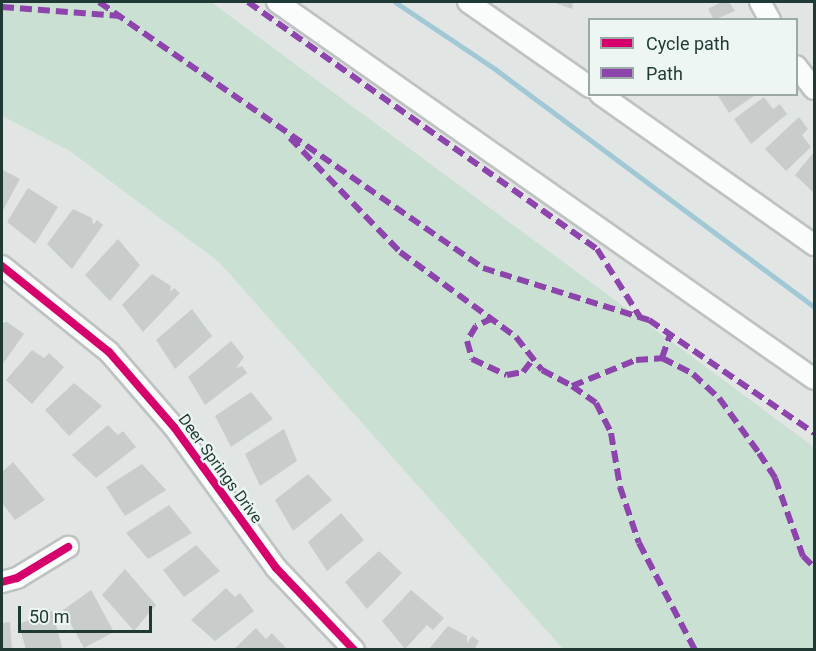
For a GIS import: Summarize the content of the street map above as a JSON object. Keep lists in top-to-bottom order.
{
  "streets": {
    "street": ["Deer Springs Drive"]
  },
  "legend": ["Cycle path", "Path"],
  "scale_bar": "50 m"
}
